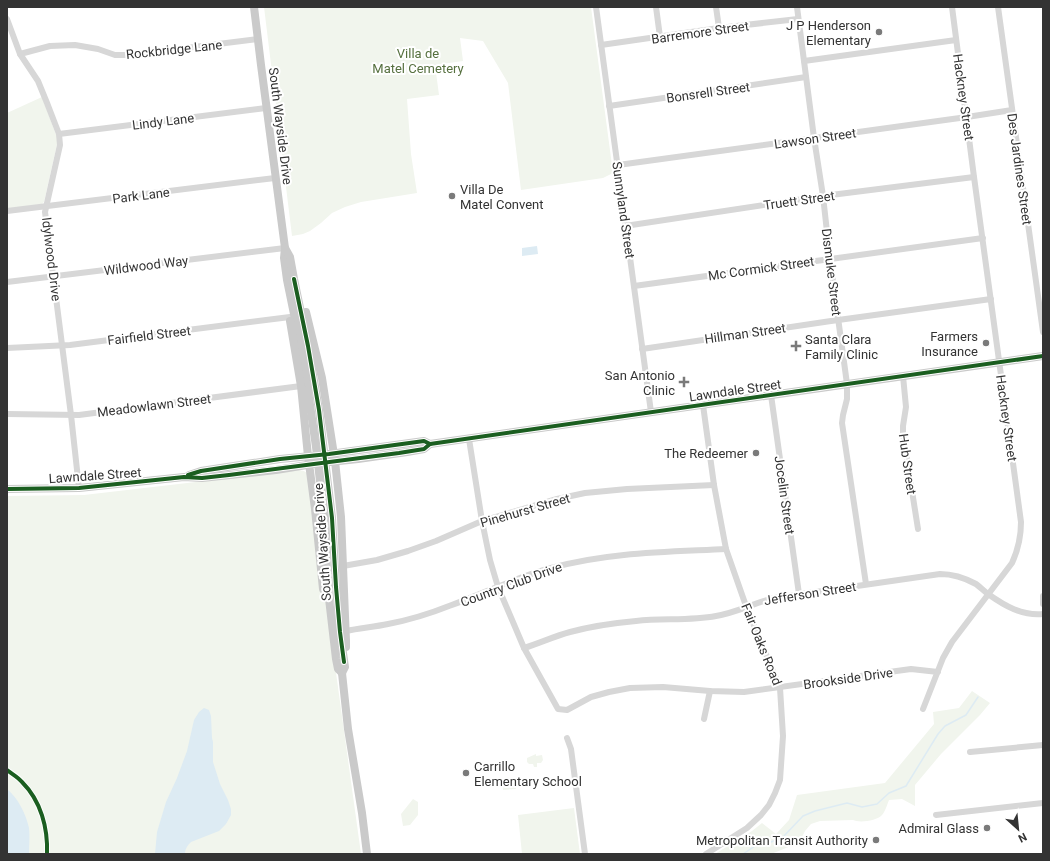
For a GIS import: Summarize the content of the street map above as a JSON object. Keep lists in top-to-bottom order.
{
  "streets": {
    "main road": ["South Wayside Drive", "Lawndale Street"],
    "street": [
      "Barremore Street",
      "Rockbridge Lane",
      "Bonsrell Street",
      "Hackney Street",
      "Lindy Lane",
      "Lawson Street",
      "Des Jardines Street",
      "Park Lane",
      "Truett Street",
      "Sunnyland Street",
      "Idylwood Drive",
      "Wildwood Way",
      "Mc Cormick Street",
      "Dismuke Street",
      "Hillman Street",
      "Fairfield Street",
      "Meadowlawn Street",
      "Hub Street",
      "Jocelin Street",
      "Pinehurst Street",
      "Country Club Drive",
      "Jefferson Street",
      "Fair Oaks Road",
      "Brookside Drive"
    ]
  },
  "crossings": [
    ["Barremore Street", "Sunnyland Street"],
    ["Barremore Street", "Dismuke Street"],
    ["Rockbridge Lane", "South Wayside Drive"],
    ["Rockbridge Lane", "Idylwood Drive"],
    ["Bonsrell Street", "Sunnyland Street"],
    ["Bonsrell Street", "Dismuke Street"],
    ["Hackney Street", "Lawson Street"],
    ["Hackney Street", "Truett Street"],
    ["Hackney Street", "Mc Cormick Street"],
    ["Hackney Street", "Hillman Street"],
    ["Hackney Street", "Lawndale Street"],
    ["Hackney Street", "Jefferson Street"],
    ["Hackney Street", "Brookside Drive"],
    ["Lindy Lane", "South Wayside Drive"],
    ["Lindy Lane", "Idylwood Drive"],
    ["South Wayside Drive", "Park Lane"],
    ["South Wayside Drive", "Wildwood Way"],
    ["Lawson Street", "Des Jardines Street"],
    ["Lawson Street", "Sunnyland Street"],
    ["Lawson Street", "Dismuke Street"],
    ["Park Lane", "Idylwood Drive"],
    ["Truett Street", "Sunnyland Street"],
    ["Truett Street", "Dismuke Street"],
    ["Sunnyland Street", "Mc Cormick Street"],
    ["Sunnyland Street", "Hillman Street"],
    ["Sunnyland Street", "Lawndale Street"],
    ["Idylwood Drive", "Wildwood Way"],
    ["Idylwood Drive", "Fairfield Street"],
    ["Idylwood Drive", "Lawndale Street"],
    ["Idylwood Drive", "Meadowlawn Street"],
    ["Mc Cormick Street", "Dismuke Street"],
    ["Dismuke Street", "Hillman Street"],
    ["Dismuke Street", "Lawndale Street"],
    ["Dismuke Street", "Jefferson Street"],
    ["Lawndale Street", "Hub Street"],
    ["Lawndale Street", "Jocelin Street"],
    ["Lawndale Street", "Fair Oaks Road"],
    ["Jocelin Street", "Jefferson Street"],
    ["Pinehurst Street", "Fair Oaks Road"],
    ["Country Club Drive", "Fair Oaks Road"],
    ["Jefferson Street", "Fair Oaks Road"],
    ["Jefferson Street", "Brookside Drive"],
    ["Fair Oaks Road", "Brookside Drive"]
  ],
  "parks": ["Villa de Matel Cemetery"],
  "places": {
    "other": [
      "J P Henderson Elementary",
      "Villa De Matel Convent",
      "Farmers Insurance",
      "The Redeemer",
      "Carrillo Elementary School",
      "Admiral Glass",
      "Metropolitan Transit Authority"
    ],
    "health": ["Santa Clara Family Clinic", "San Antonio Clinic"]
  },
  "north": "bottom right"
}
